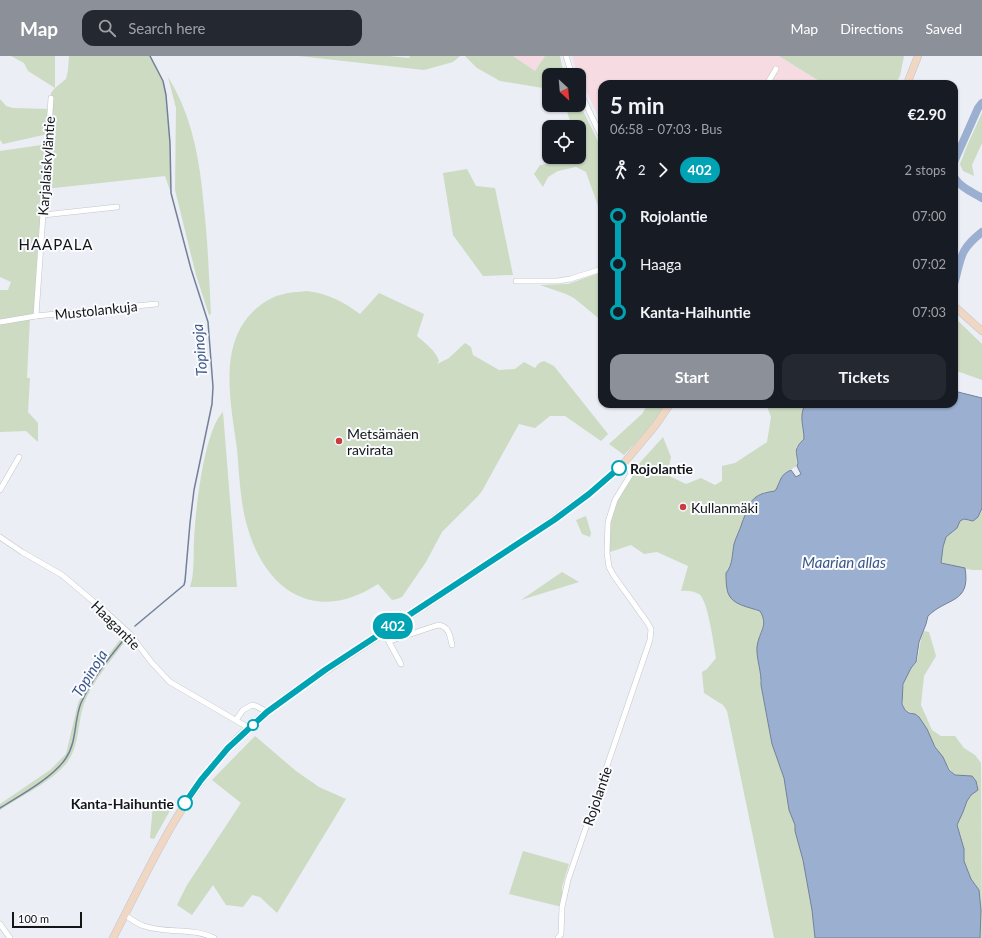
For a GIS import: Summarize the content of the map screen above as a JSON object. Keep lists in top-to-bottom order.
{
  "streets": {
    "street": [
      "Karjalaiskyläntie",
      "Mustolankuja",
      "Haagantie",
      "Rojolantie"
    ]
  },
  "crossings": [
    ["Karjalaiskyläntie", "Mustolankuja"]
  ],
  "districts": ["HAAPALA"],
  "water": ["Topinoja", "Maarian allas"],
  "places": [
    "Metsämäen ravirata",
    "Rojolantie",
    "Kullanmäki",
    "Kanta-Haihuntie"
  ],
  "lines": ["bus line 402"],
  "scale_bar": "100 m",
  "north": "bottom right",
  "page": {
    "header": "Map",
    "search": "Search here",
    "nav": ["Map", "Directions", "Saved"],
    "on_map": "402",
    "heading": ["5 min", "06:58 – 07:03 · Bus", "€2.90"],
    "legs": ["2", "402", "2 stops"],
    "list": [
      {
        "name": "Rojolantie",
        "value": "07:00"
      },
      {
        "name": "Haaga",
        "value": "07:02"
      },
      {
        "name": "Kanta-Haihuntie",
        "value": "07:03"
      }
    ],
    "buttons": ["Start", "Tickets"],
    "scale": "100 m"
  }
}
